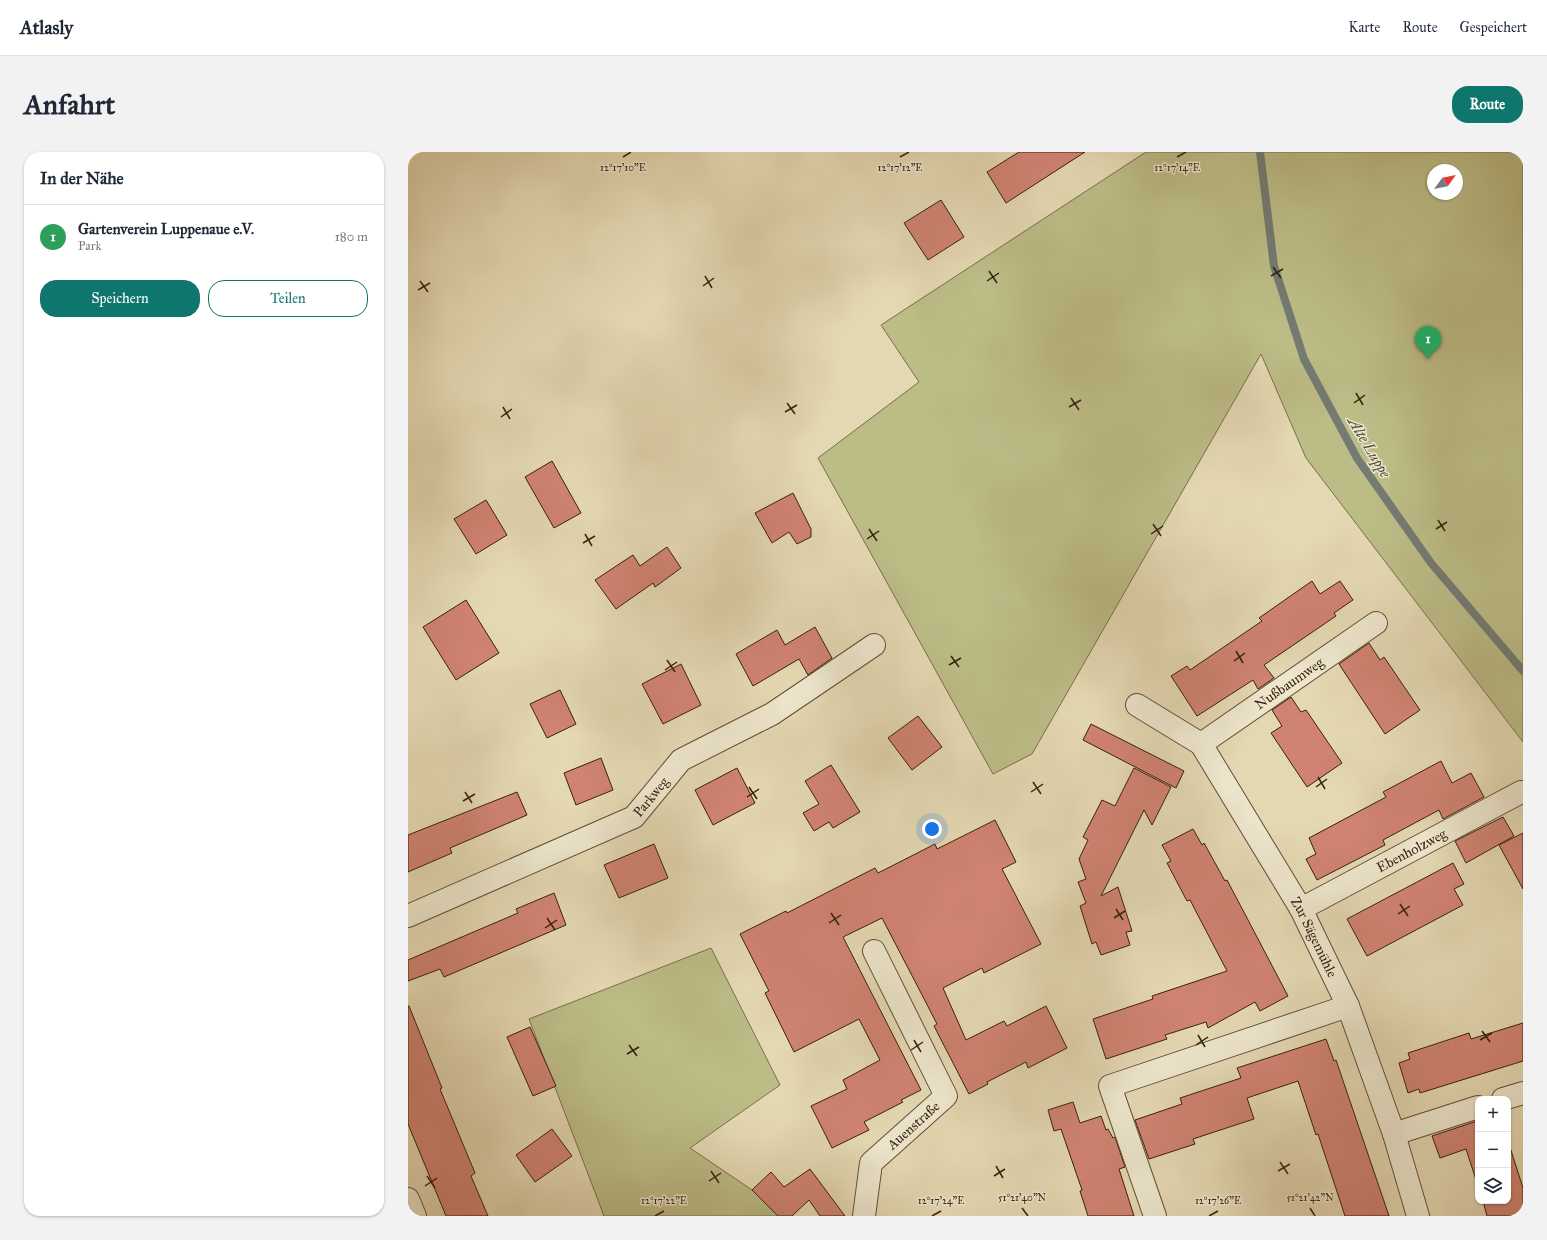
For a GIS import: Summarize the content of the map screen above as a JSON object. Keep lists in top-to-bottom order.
{
  "streets": {
    "street": [
      "Nußbaumweg",
      "Parkweg",
      "Ebenholzweg",
      "Zur Sägemühle",
      "Auenstraße"
    ]
  },
  "crossings": [
    ["Nußbaumweg", "Zur Sägemühle"],
    ["Ebenholzweg", "Zur Sägemühle"]
  ],
  "water": ["Alte Luppe"],
  "north": "top right",
  "page": {
    "header": "Atlasly",
    "nav": ["Karte", "Route", "Gespeichert"],
    "buttons": [
      "Route",
      ["Speichern", "Teilen"]
    ],
    "title": "Anfahrt",
    "heading": "In der Nähe",
    "list": [
      {
        "mark": "1",
        "name": "Gartenverein Luppenaue e.V.",
        "note": "Park",
        "value": "180 m"
      }
    ],
    "pins": "1",
    "map_buttons": ["+", "−"]
  },
  "coordinates": [
    "12°17'10\"E",
    "12°17'12\"E",
    "12°17'14\"E",
    "51°21'40\"N",
    "51°21'42\"N",
    "12°17'22\"E",
    "12°17'24\"E",
    "12°17'26\"E"
  ]
}
